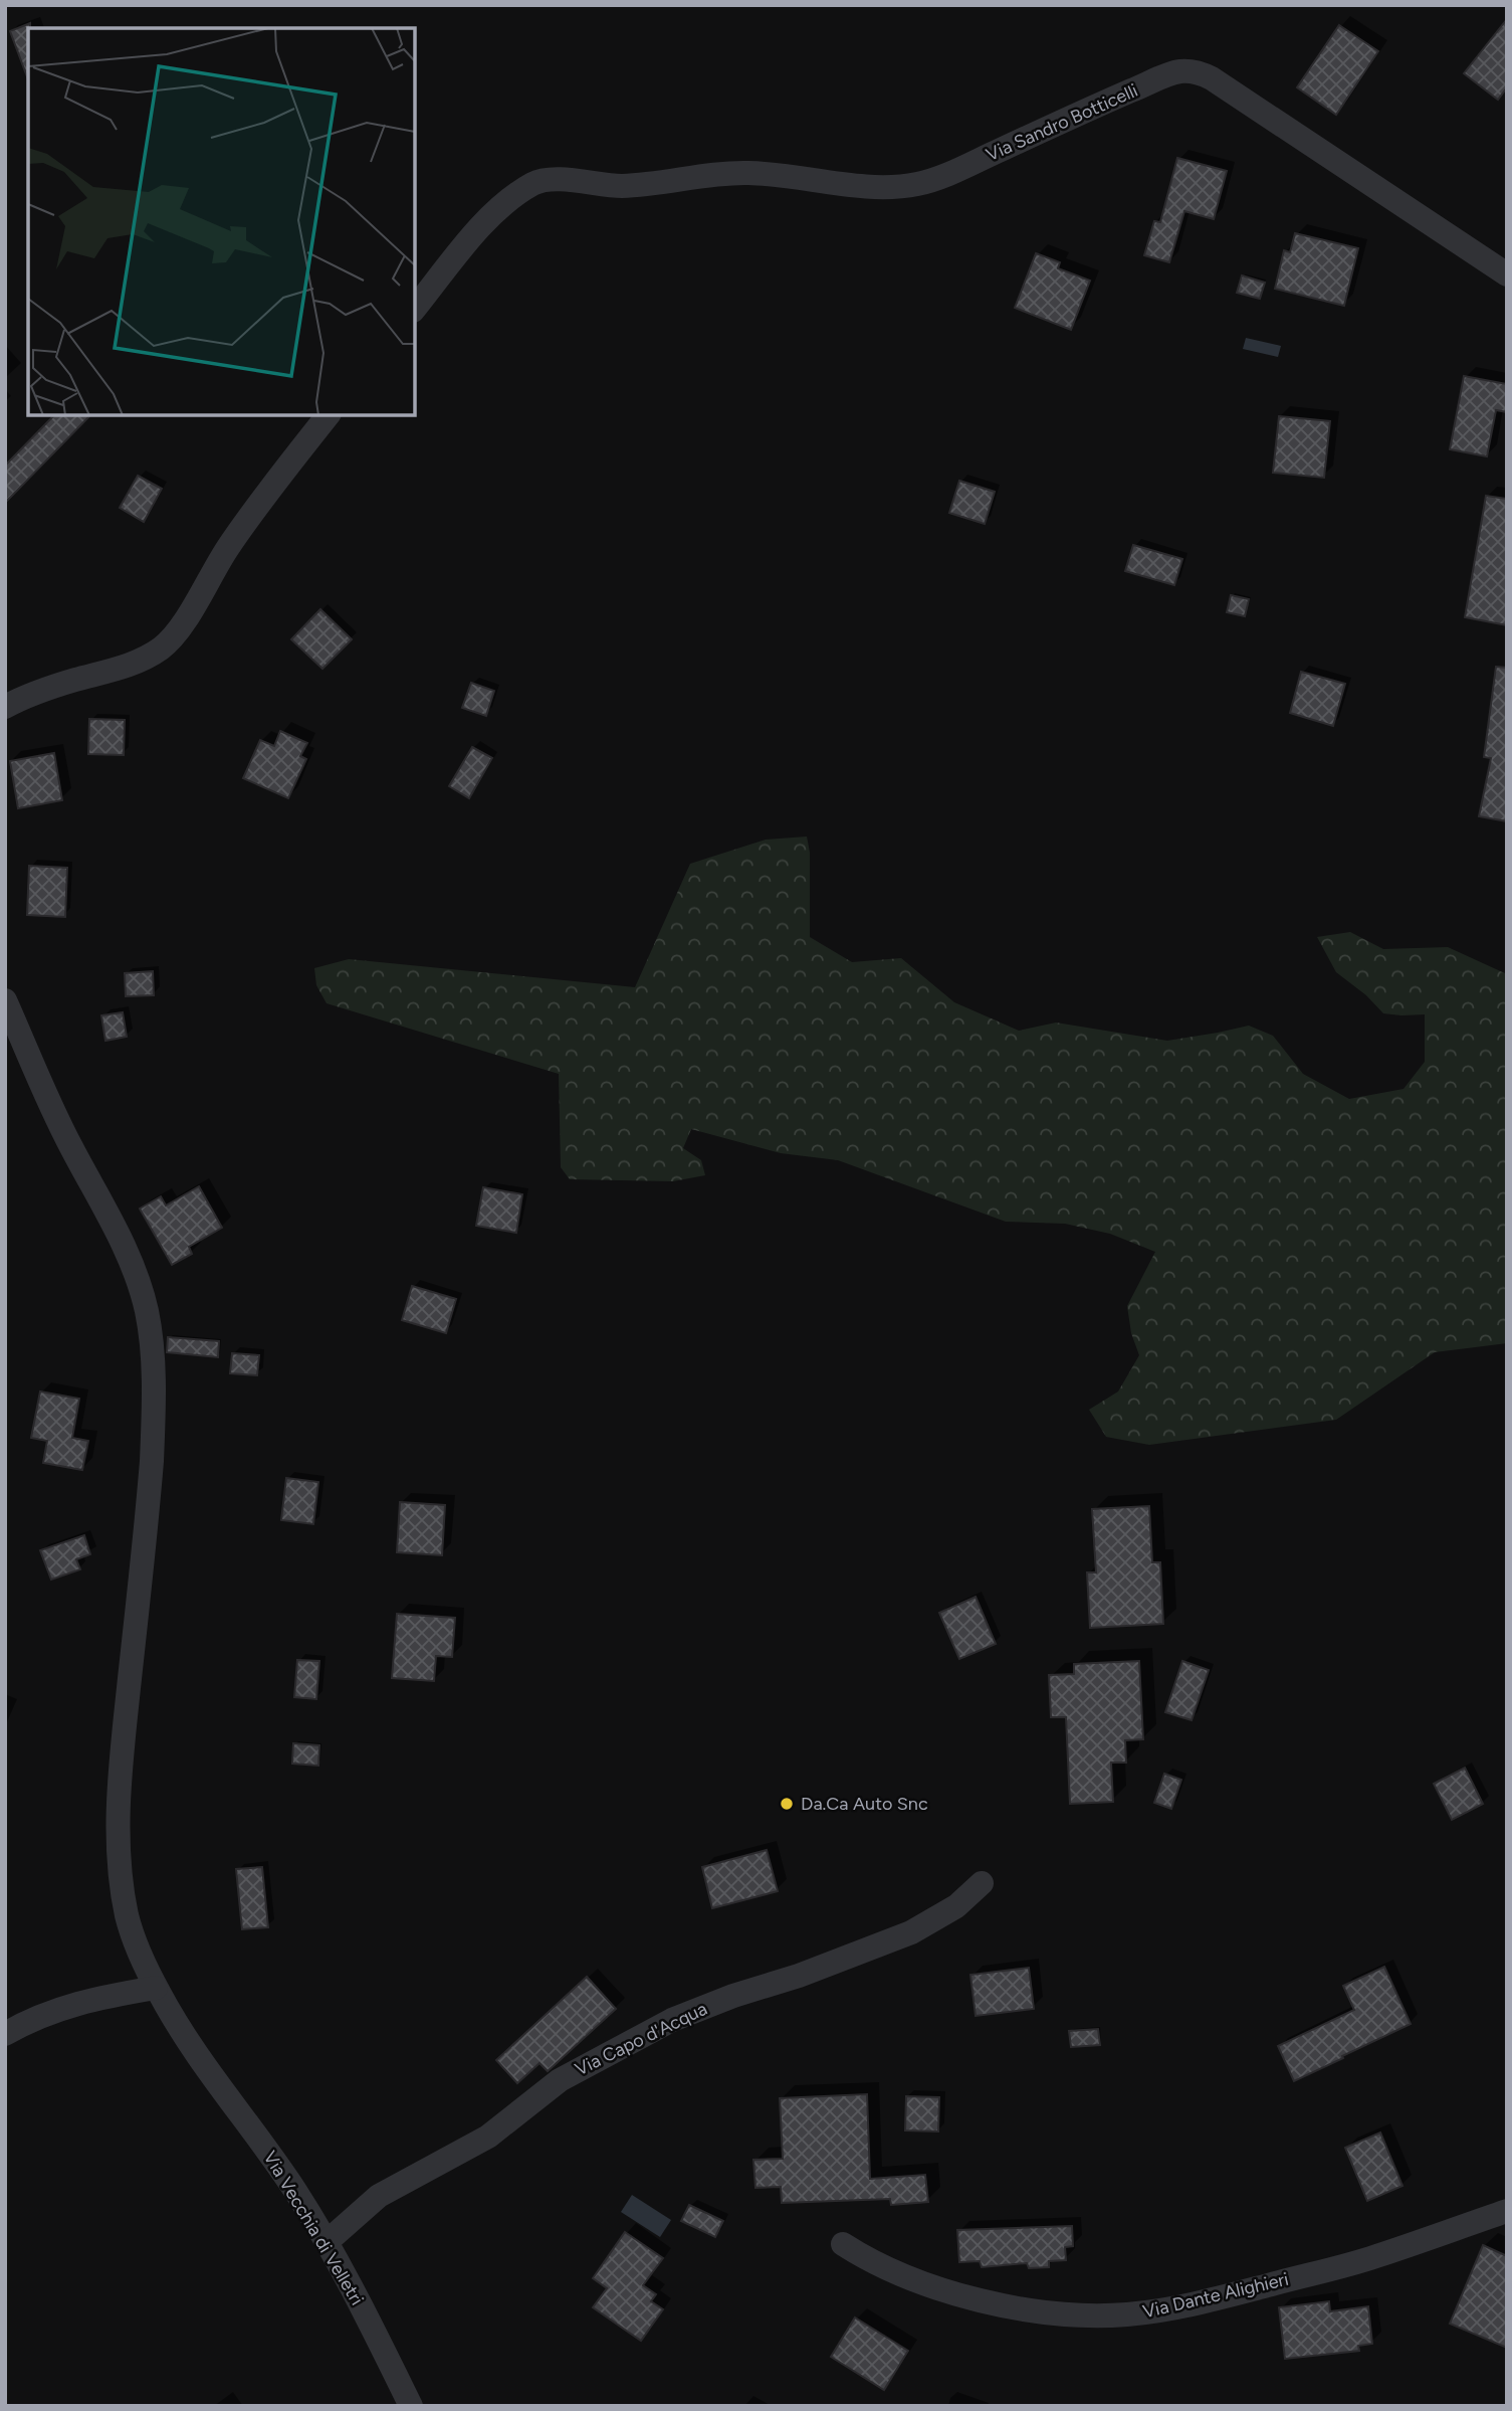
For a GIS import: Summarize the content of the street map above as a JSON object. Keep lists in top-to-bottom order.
{
  "streets": {
    "street": [
      "Via Sandro Botticelli",
      "Via Capo d'Acqua",
      "Via Vecchia di Velletri",
      "Via Dante Alighieri"
    ]
  },
  "crossings": [
    ["Via Capo d'Acqua", "Via Vecchia di Velletri"]
  ],
  "places": ["Da.Ca Auto Snc"]
}
